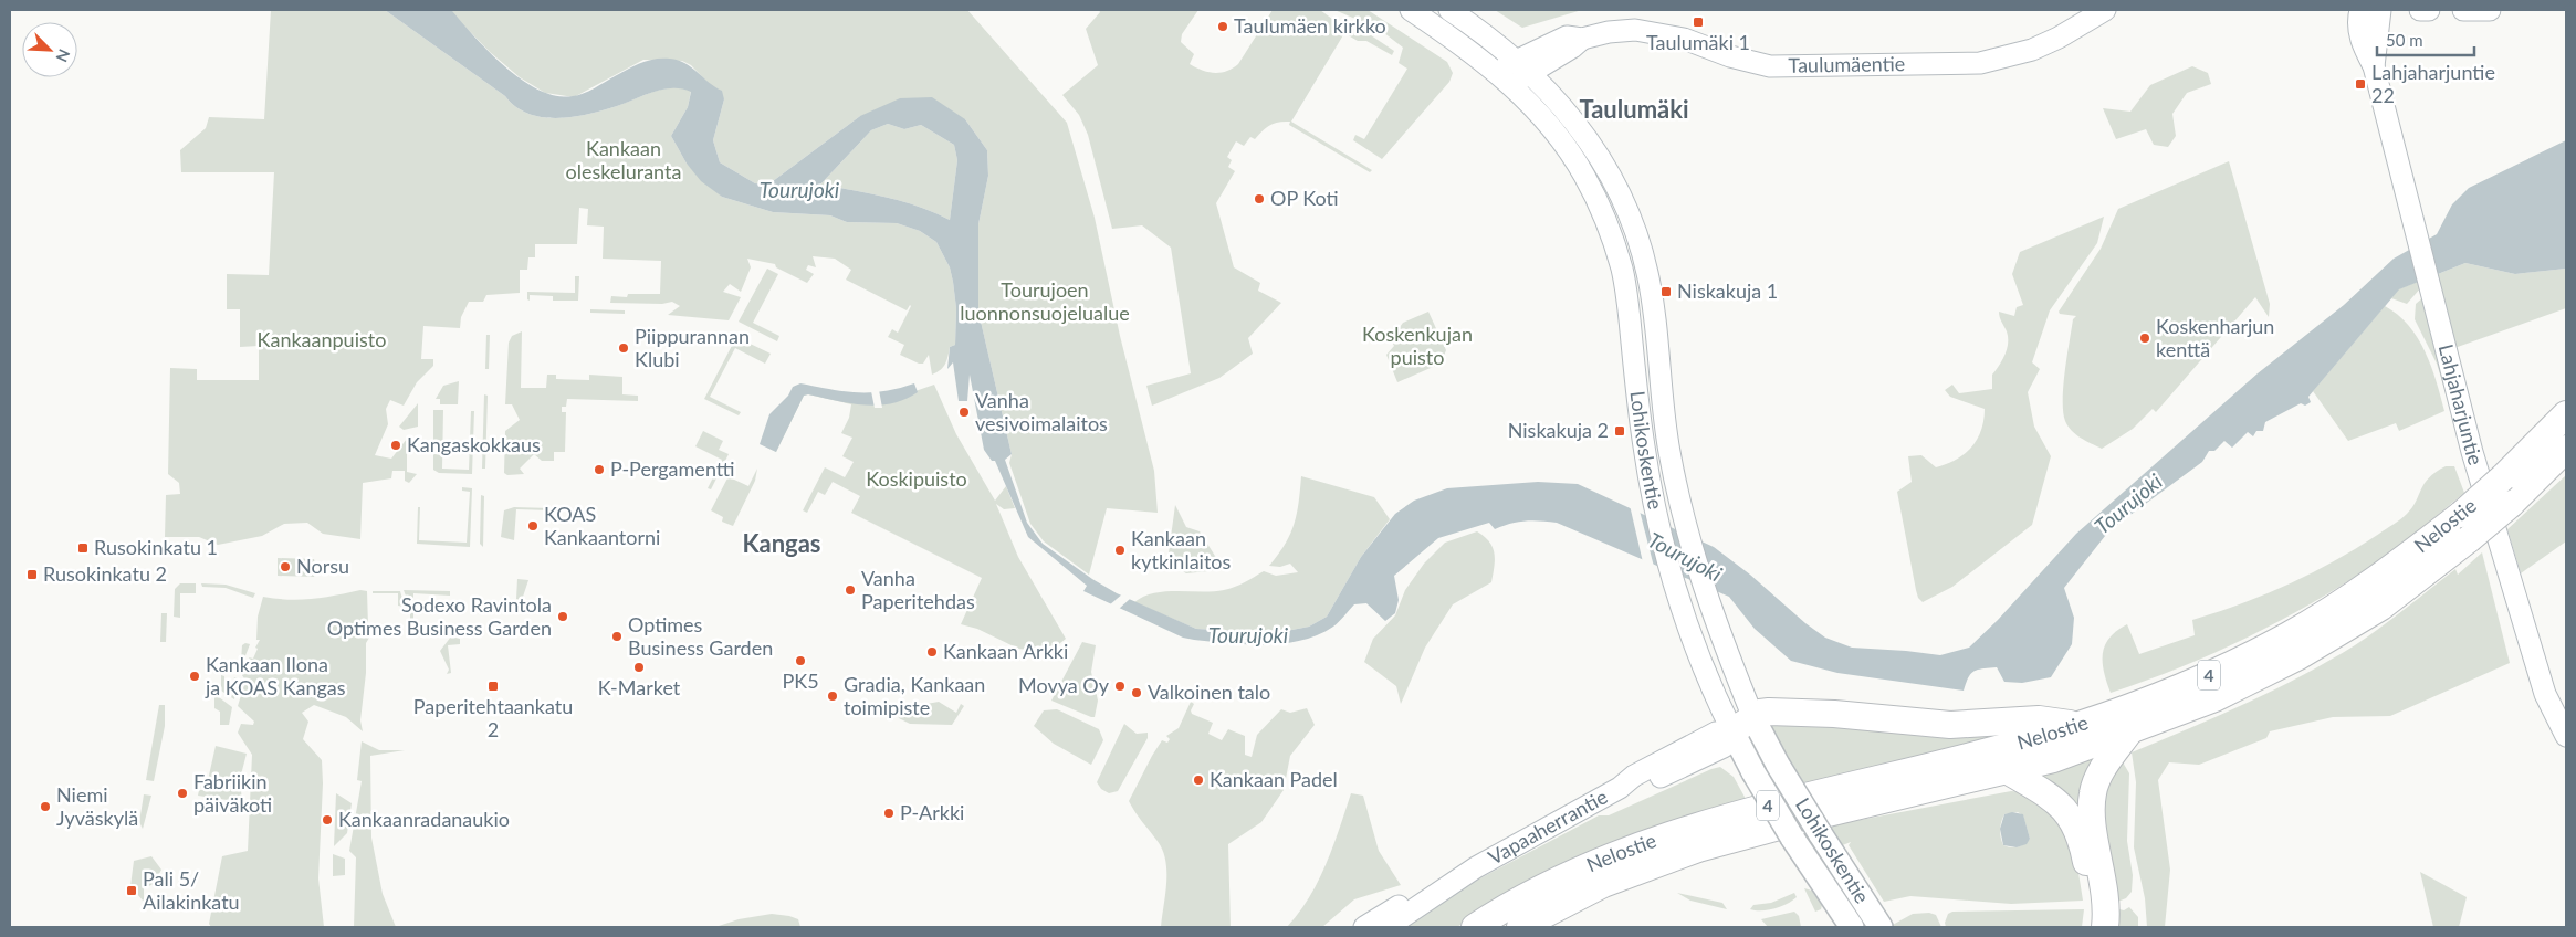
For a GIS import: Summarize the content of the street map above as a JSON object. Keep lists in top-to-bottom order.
{
  "streets": {
    "highway": ["Nelostie", "4"],
    "main road": [
      "Taulumäentie",
      "Lahjaharjuntie",
      "Lohikoskentie",
      "Vapaaherrantie"
    ]
  },
  "crossings": [
    ["Taulumäentie", "Lohikoskentie"],
    ["Lohikoskentie", "Vapaaherrantie"]
  ],
  "districts": ["Taulumäki", "Kangas"],
  "water": ["Tourujoki"],
  "parks": [
    "Kankaan oleskeluranta",
    "Tourujoen luonnonsuojelualue",
    "Koskenkujan puisto",
    "Kankaanpuisto",
    "Koskipuisto"
  ],
  "places": {
    "transit": [
      "Taulumäki 1",
      "Lahjaharjuntie 22",
      "Niskakuja 1",
      "Niskakuja 2",
      "Rusokinkatu 1",
      "Rusokinkatu 2",
      "Paperitehtaankatu 2",
      "Pali 5/ Ailakinkatu"
    ],
    "other": [
      "Taulumäen kirkko",
      "OP Koti",
      "Koskenharjun kenttä",
      "Piippurannan Klubi",
      "Vanha vesivoimalaitos",
      "Kangaskokkaus",
      "P-Pergamentti",
      "KOAS Kankaantorni",
      "Kankaan kytkinlaitos",
      "Norsu",
      "Vanha Paperitehdas",
      "Sodexo Ravintola Optimes Business Garden",
      "Optimes Business Garden",
      "Kankaan Arkki",
      "PK5",
      "K-Market",
      "Kankaan Ilona ja KOAS Kangas",
      "Movya Oy",
      "Valkoinen talo",
      "Gradia, Kankaan toimipiste",
      "Kankaan Padel",
      "Fabriikin päiväkoti",
      "Niemi Jyväskylä",
      "P-Arkki",
      "Kankaanradanaukio"
    ]
  },
  "scale_bar": "50 m",
  "north": "bottom right"
}
